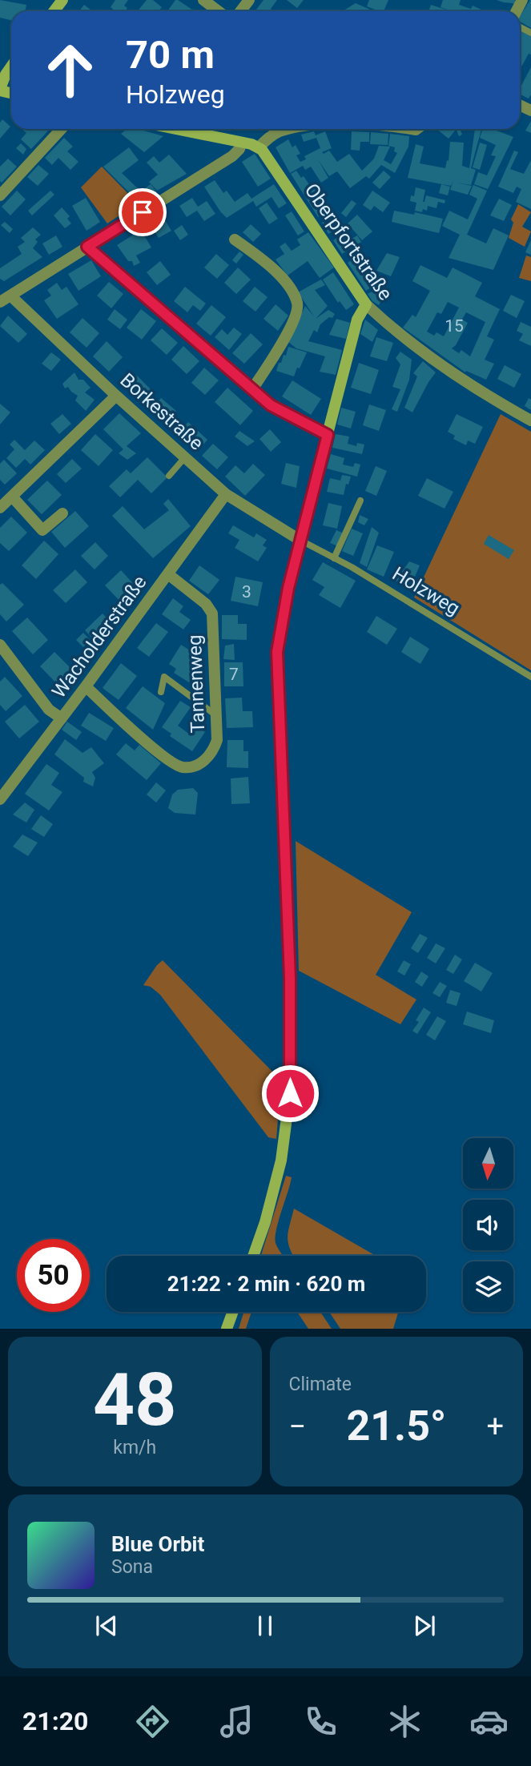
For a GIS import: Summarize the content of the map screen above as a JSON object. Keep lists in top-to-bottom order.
{
  "streets": {
    "main road": ["Oberpfortstraße"],
    "street": ["Borkestraße", "Wacholderstraße", "Tannenweg"],
    "lane": ["Holzweg"]
  },
  "crossings": [
    ["Borkestraße", "Holzweg"],
    ["Borkestraße", "Wacholderstraße"],
    ["Wacholderstraße", "Tannenweg"]
  ],
  "house_numbers": ["15", "3", "7"],
  "north": "bottom",
  "page": {
    "turn": ["70 m", "Holzweg"],
    "limit": "50",
    "trip": "21:22 · 2 min · 620 m",
    "tile": [
      ["48", "km/h"],
      "Climate"
    ],
    "heat": ["−", "21.5°", "+"],
    "song": ["Blue Orbit", "Sona"],
    "tabs": "21:20"
  }
}
